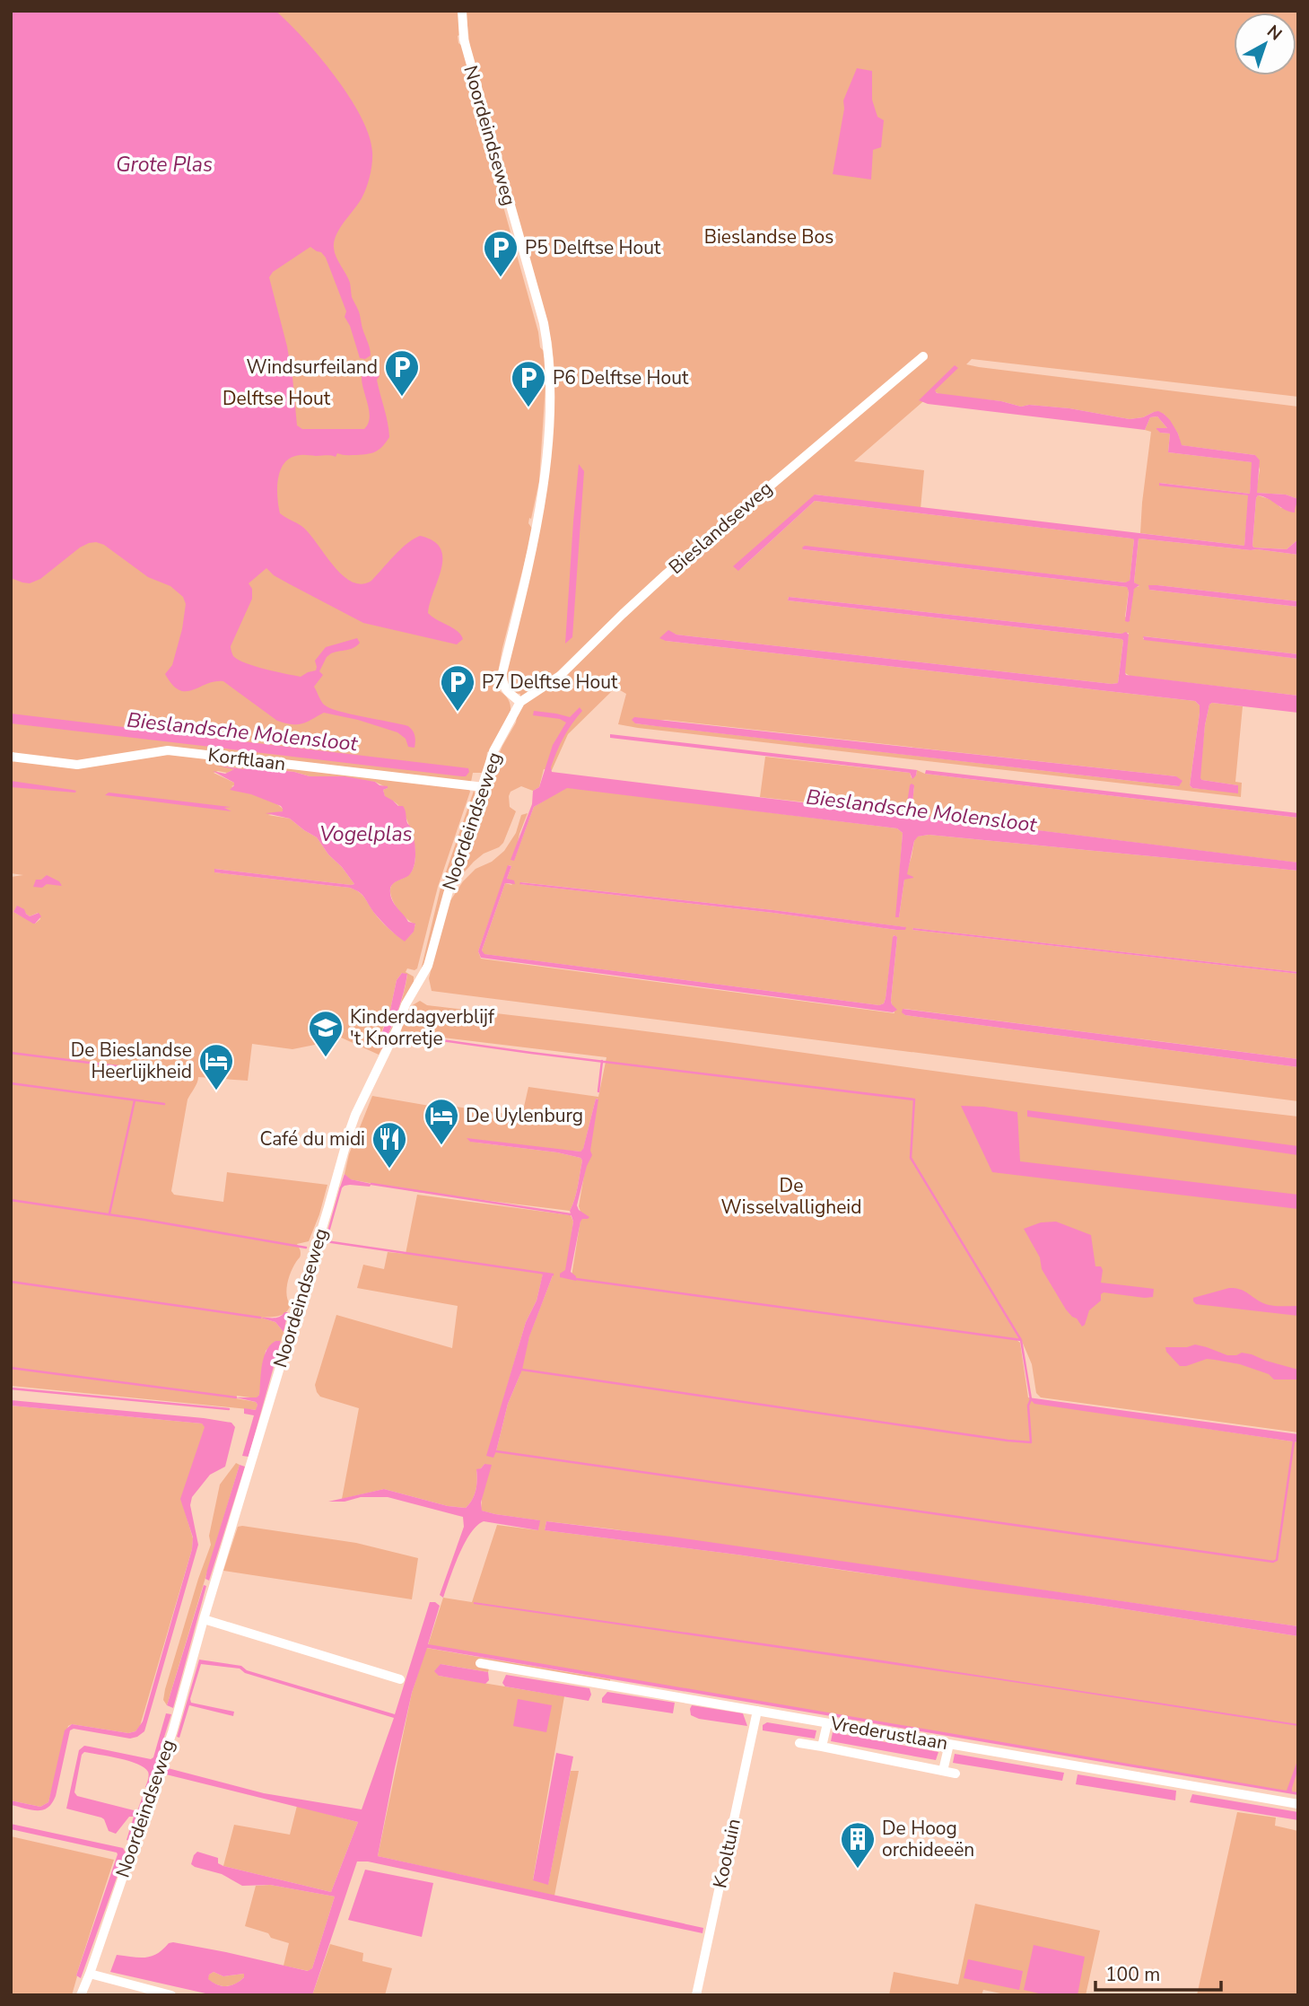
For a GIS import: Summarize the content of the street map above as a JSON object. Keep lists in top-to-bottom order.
{
  "streets": {
    "street": [
      "Noordeindseweg",
      "Bieslandseweg",
      "Korftlaan",
      "Vrederustlaan",
      "Kooltuin"
    ]
  },
  "crossings": [
    ["Noordeindseweg", "Bieslandseweg"],
    ["Noordeindseweg", "Korftlaan"],
    ["Vrederustlaan", "Kooltuin"]
  ],
  "water": ["Grote Plas", "Bieslandsche Molensloot", "Vogelplas"],
  "parks": ["Bieslandse Bos", "Delftse Hout", "De Wisselvalligheid"],
  "places": {
    "parking": [
      "P5 Delftse Hout",
      "Windsurfeiland",
      "P6 Delftse Hout",
      "P7 Delftse Hout"
    ],
    "school or university": ["Kinderdagverblijf 't Knorretje"],
    "hotel": ["De Bieslandse Heerlijkheid", "De Uylenburg"],
    "restaurant": ["Café du midi"],
    "building": ["De Hoog orchideeën"]
  },
  "scale_bar": "100 m",
  "north": "top right"
}
